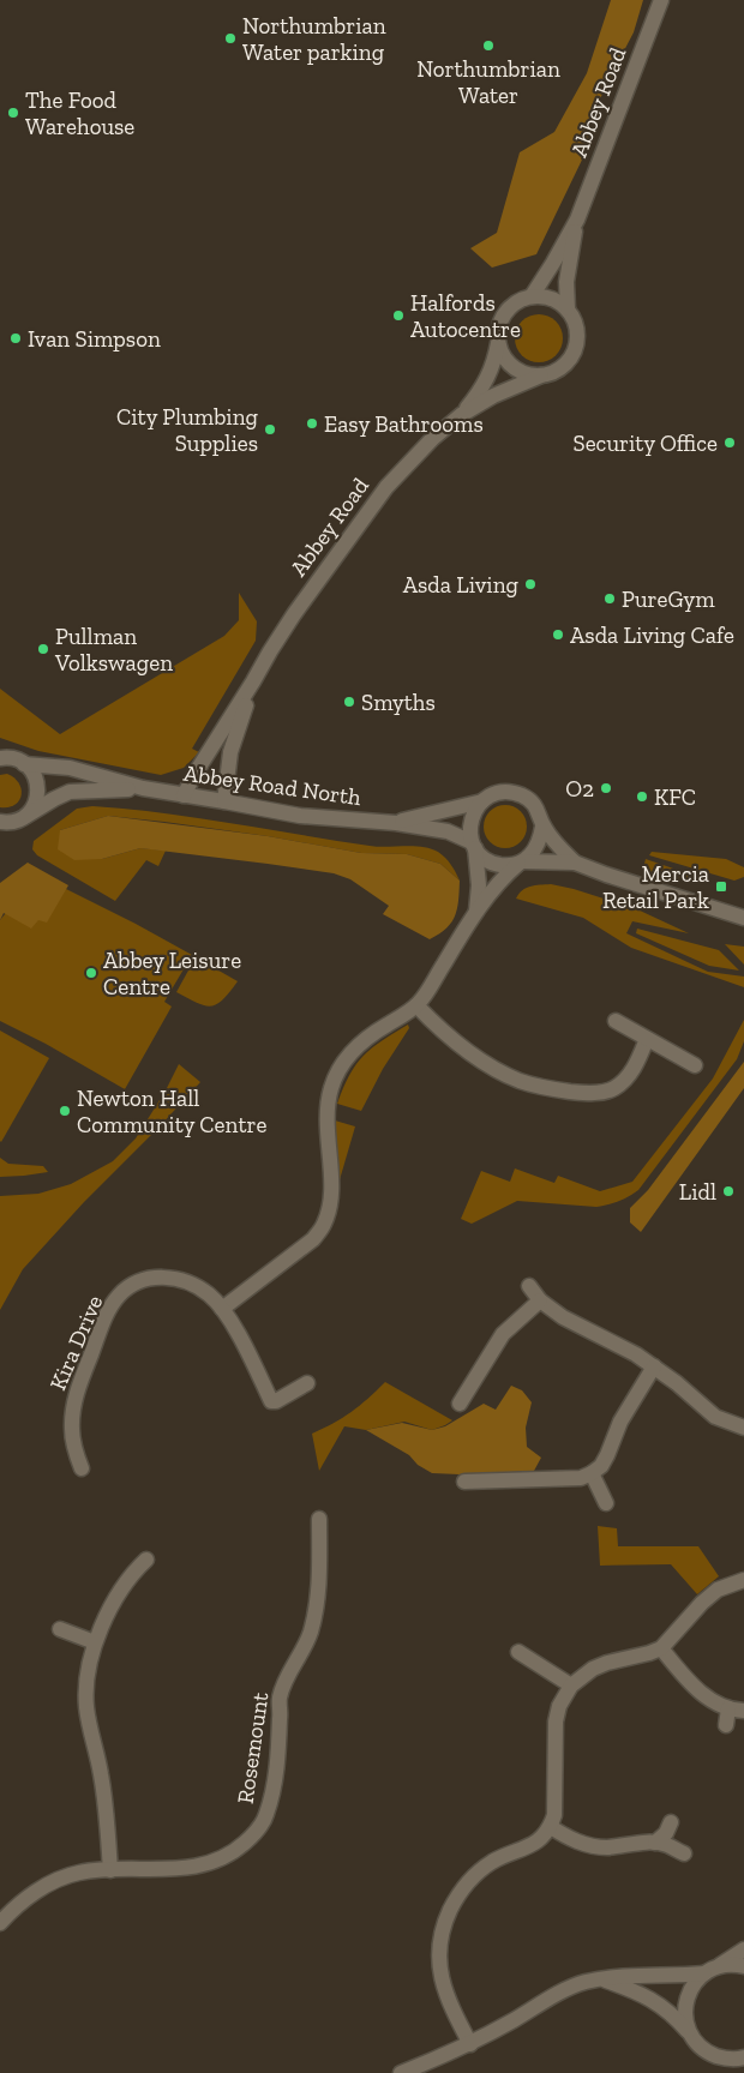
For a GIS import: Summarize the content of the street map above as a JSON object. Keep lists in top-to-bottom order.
{
  "streets": {
    "street": [
      "Abbey Road",
      "Abbey Road North",
      "Kira Drive",
      "Rosemount"
    ]
  },
  "crossings": [
    ["Abbey Road", "Abbey Road North"]
  ],
  "places": {
    "other": [
      "Northumbrian Water parking",
      "Northumbrian Water",
      "The Food Warehouse",
      "Halfords Autocentre",
      "Ivan Simpson",
      "Easy Bathrooms",
      "City Plumbing Supplies",
      "Security Office",
      "Asda Living",
      "PureGym",
      "Asda Living Cafe",
      "Pullman Volkswagen",
      "Smyths",
      "O2",
      "KFC",
      "Abbey Leisure Centre",
      "Newton Hall Community Centre",
      "Lidl"
    ],
    "transit": ["Mercia Retail Park"]
  }
}
